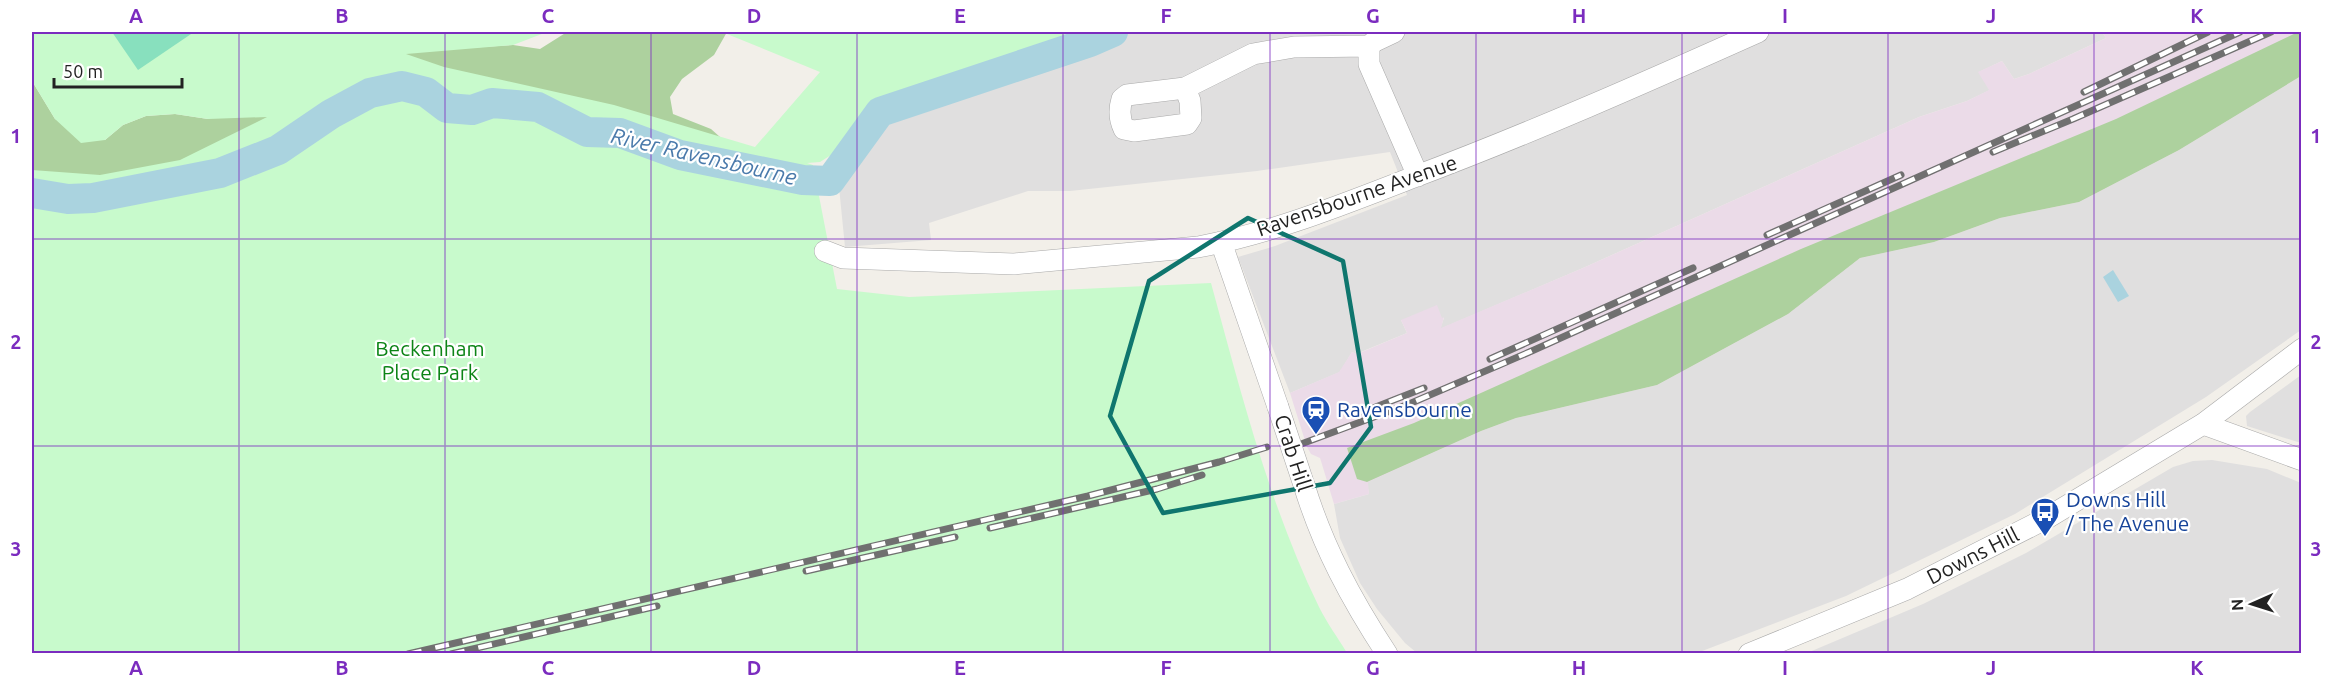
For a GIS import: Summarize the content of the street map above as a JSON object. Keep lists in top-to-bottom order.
{
  "streets": {
    "street": ["Ravensbourne Avenue", "Crab Hill", "Downs Hill"]
  },
  "crossings": [
    ["Ravensbourne Avenue", "Crab Hill"]
  ],
  "water": ["River Ravensbourne"],
  "parks": ["Beckenham Place Park"],
  "places": {
    "station": ["Ravensbourne"],
    "bus stop": ["Downs Hill / The Avenue"]
  },
  "scale_bar": "50 m",
  "north": "left",
  "grid": {
    "columns": [
      "A",
      "B",
      "C",
      "D",
      "E",
      "F",
      "G",
      "H",
      "I",
      "J",
      "K"
    ],
    "rows": ["1", "2", "3"]
  }
}
